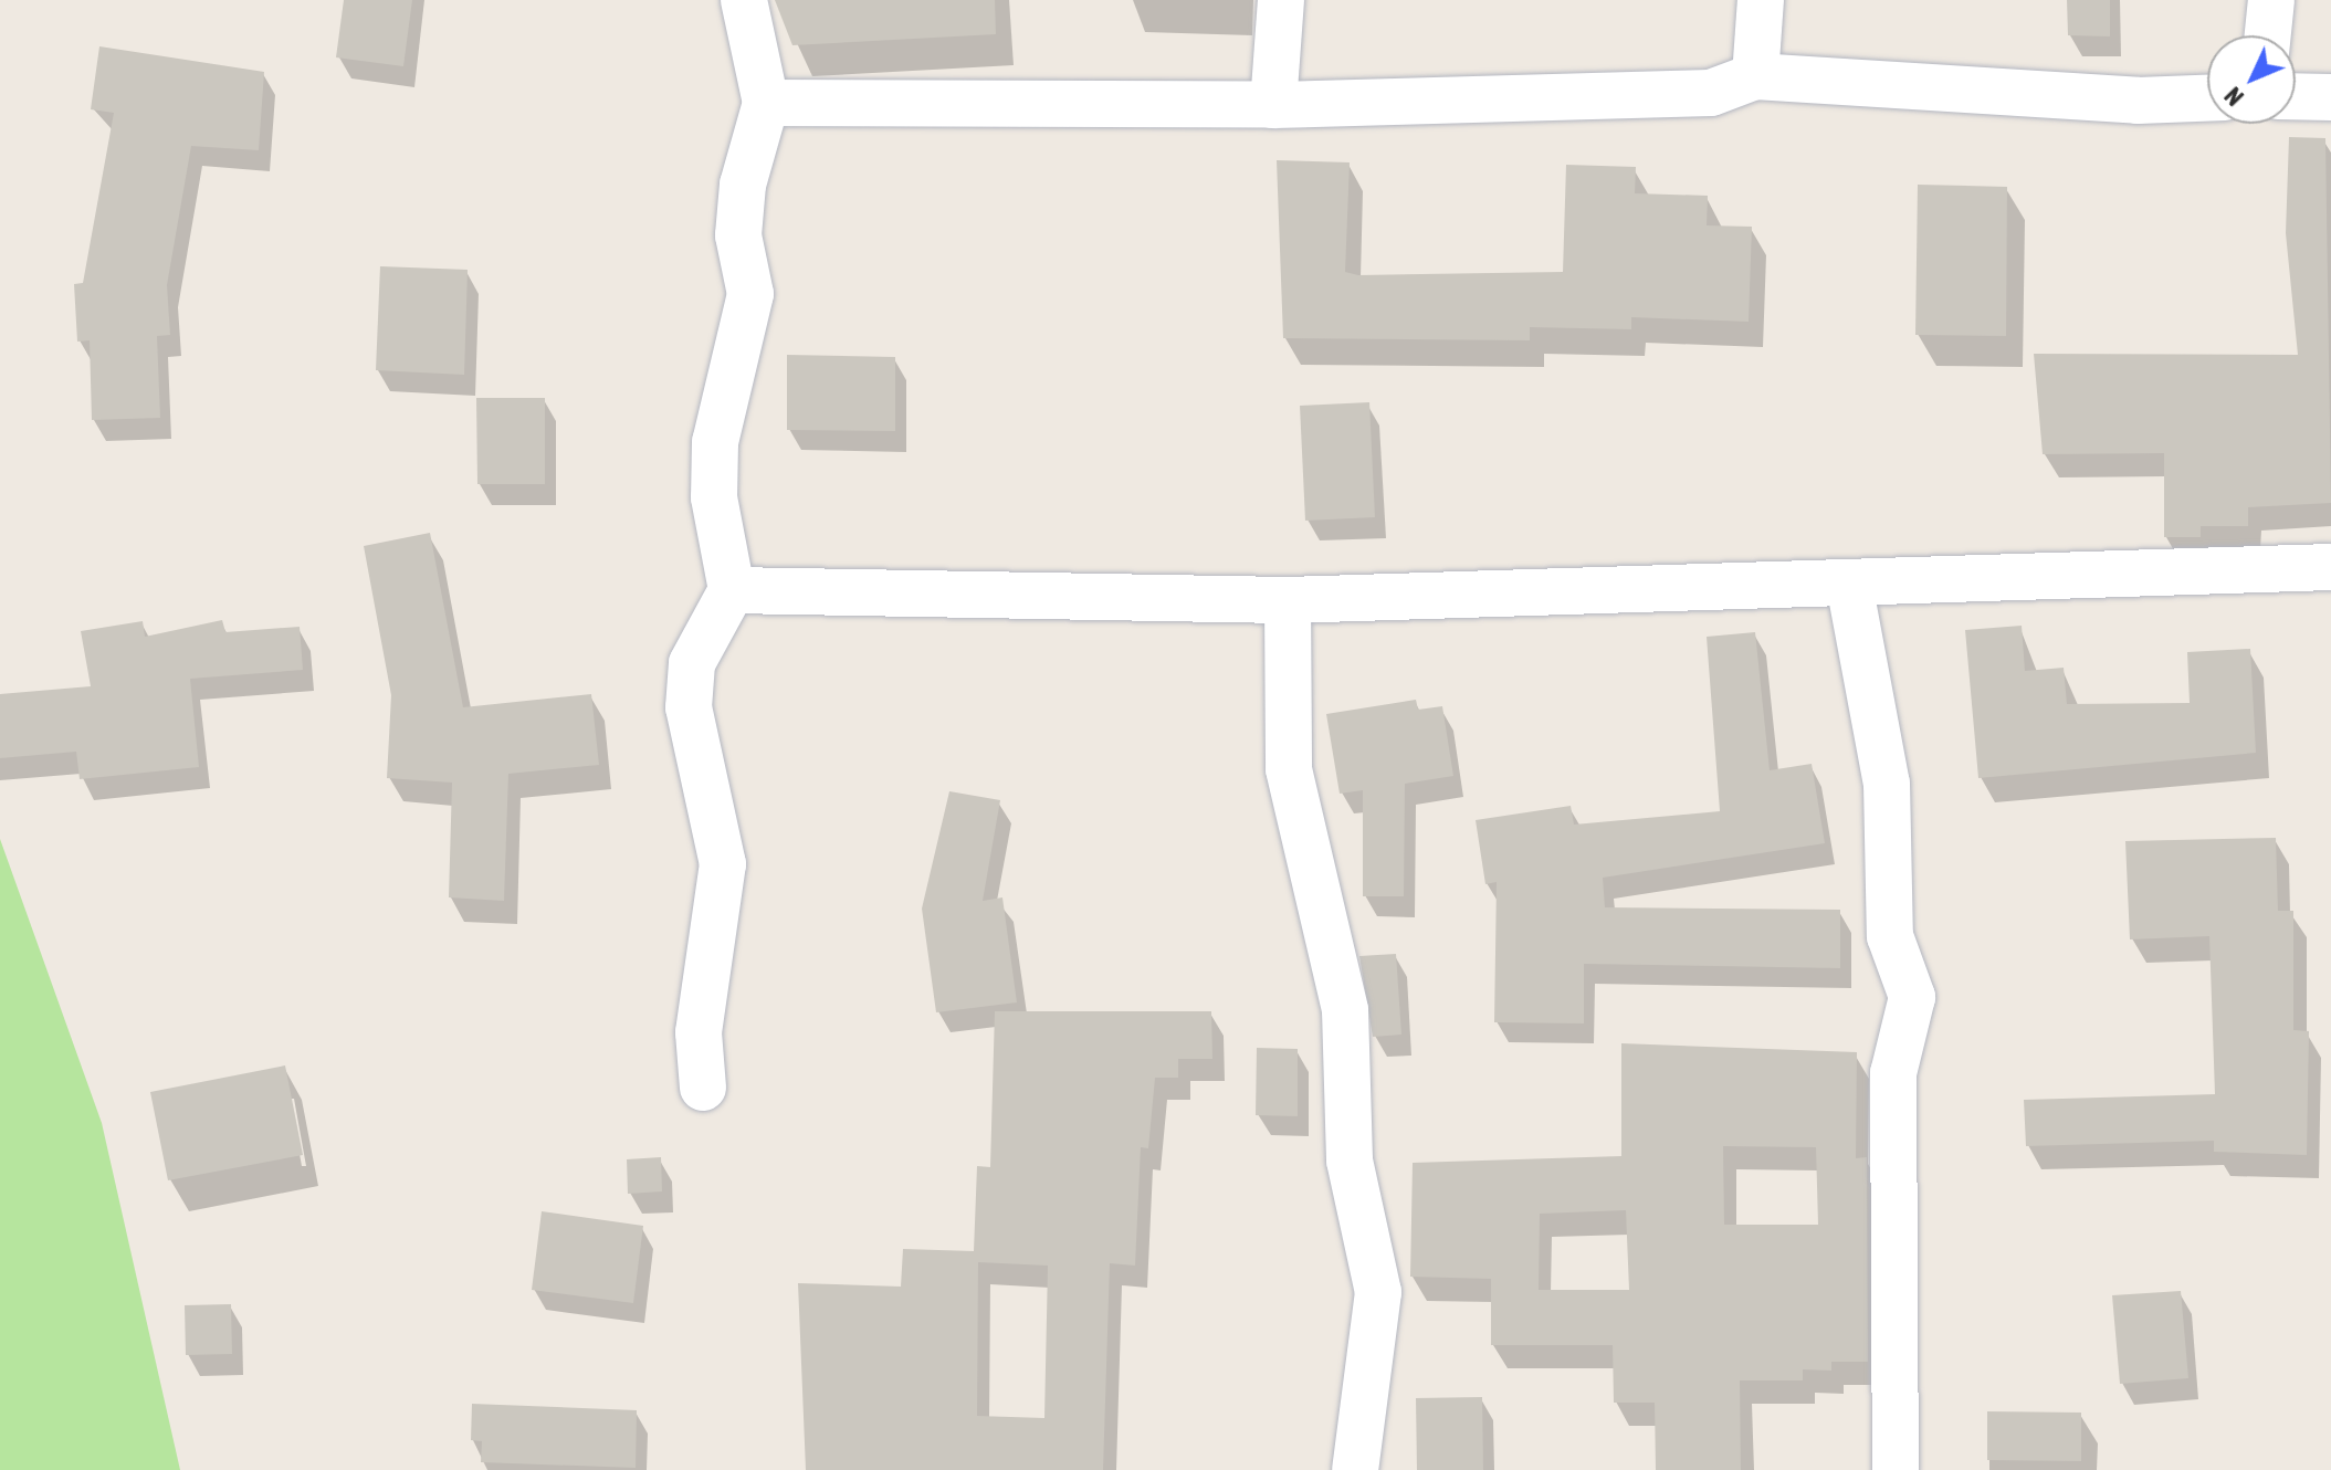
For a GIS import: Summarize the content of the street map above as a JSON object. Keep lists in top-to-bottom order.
{
  "north": "bottom left"
}
